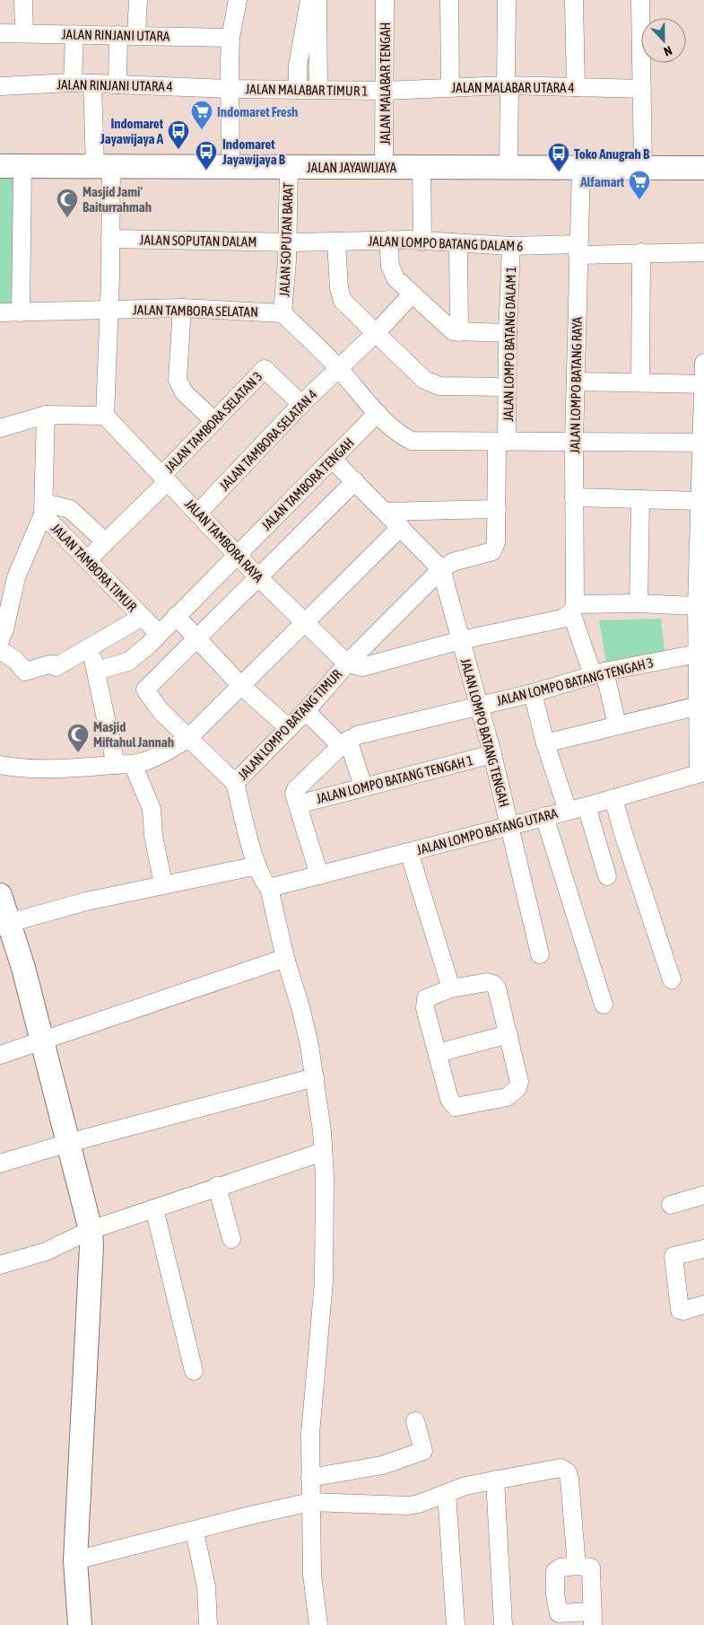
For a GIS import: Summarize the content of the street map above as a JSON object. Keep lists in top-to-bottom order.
{
  "streets": {
    "main road": ["JALAN JAYAWIJAYA"],
    "street": [
      "JALAN RINJANI UTARA",
      "JALAN MALABAR TENGAH",
      "JALAN RINJANI UTARA 4",
      "JALAN MALABAR UTARA 4",
      "JALAN MALABAR TIMUR 1",
      "JALAN SOPUTAN BARAT",
      "JALAN SOPUTAN DALAM",
      "JALAN LOMPO BATANG DALAM 6",
      "JALAN TAMBORA SELATAN",
      "JALAN LOMPO BATANG DALAM 1",
      "JALAN LOMPO BATANG RAYA",
      "JALAN TAMBORA SELATAN 3",
      "JALAN TAMBORA SELATAN 4",
      "JALAN TAMBORA TENGAH",
      "JALAN TAMBORA RAYA",
      "JALAN TAMBORA TIMUR",
      "JALAN LOMPO BATANG TENGAH 3",
      "JALAN LOMPO BATANG TIMUR",
      "JALAN LOMPO BATANG TENGAH",
      "JALAN LOMPO BATANG TENGAH 1",
      "JALAN LOMPO BATANG UTARA"
    ]
  },
  "crossings": [
    ["JALAN MALABAR TENGAH", "JALAN MALABAR UTARA 4"],
    ["JALAN MALABAR TENGAH", "JALAN MALABAR TIMUR 1"],
    ["JALAN MALABAR TENGAH", "JALAN JAYAWIJAYA"],
    ["JALAN RINJANI UTARA 4", "JALAN MALABAR TIMUR 1"],
    ["JALAN MALABAR UTARA 4", "JALAN MALABAR TIMUR 1"],
    ["JALAN JAYAWIJAYA", "JALAN SOPUTAN BARAT"],
    ["JALAN JAYAWIJAYA", "JALAN LOMPO BATANG RAYA"],
    ["JALAN SOPUTAN BARAT", "JALAN SOPUTAN DALAM"],
    ["JALAN SOPUTAN BARAT", "JALAN LOMPO BATANG DALAM 6"],
    ["JALAN SOPUTAN BARAT", "JALAN TAMBORA SELATAN"],
    ["JALAN SOPUTAN DALAM", "JALAN LOMPO BATANG DALAM 6"],
    ["JALAN LOMPO BATANG DALAM 6", "JALAN LOMPO BATANG DALAM 1"],
    ["JALAN LOMPO BATANG DALAM 6", "JALAN LOMPO BATANG RAYA"],
    ["JALAN LOMPO BATANG DALAM 1", "JALAN LOMPO BATANG TIMUR"],
    ["JALAN LOMPO BATANG DALAM 1", "JALAN LOMPO BATANG TENGAH"],
    ["JALAN LOMPO BATANG RAYA", "JALAN LOMPO BATANG TENGAH 3"],
    ["JALAN TAMBORA SELATAN 3", "JALAN TAMBORA SELATAN 4"],
    ["JALAN TAMBORA SELATAN 3", "JALAN TAMBORA RAYA"],
    ["JALAN TAMBORA SELATAN 3", "JALAN TAMBORA TIMUR"],
    ["JALAN TAMBORA SELATAN 4", "JALAN TAMBORA RAYA"],
    ["JALAN TAMBORA TENGAH", "JALAN TAMBORA RAYA"],
    ["JALAN TAMBORA TENGAH", "JALAN TAMBORA TIMUR"],
    ["JALAN TAMBORA RAYA", "JALAN LOMPO BATANG TIMUR"],
    ["JALAN LOMPO BATANG TENGAH 3", "JALAN LOMPO BATANG TENGAH"],
    ["JALAN LOMPO BATANG TIMUR", "JALAN LOMPO BATANG TENGAH"],
    ["JALAN LOMPO BATANG TIMUR", "JALAN LOMPO BATANG UTARA"],
    ["JALAN LOMPO BATANG TENGAH", "JALAN LOMPO BATANG TENGAH 1"],
    ["JALAN LOMPO BATANG TENGAH", "JALAN LOMPO BATANG UTARA"]
  ],
  "places": {
    "supermarket": ["Indomaret Fresh", "Alfamart"],
    "bus stop": ["Indomaret Jayawijaya A", "Indomaret Jayawijaya B", "Toko Anugrah B"],
    "mosque": ["Masjid Jami' Baiturrahmah", "Masjid Miftahul Jannah"]
  },
  "north": "bottom"
}
